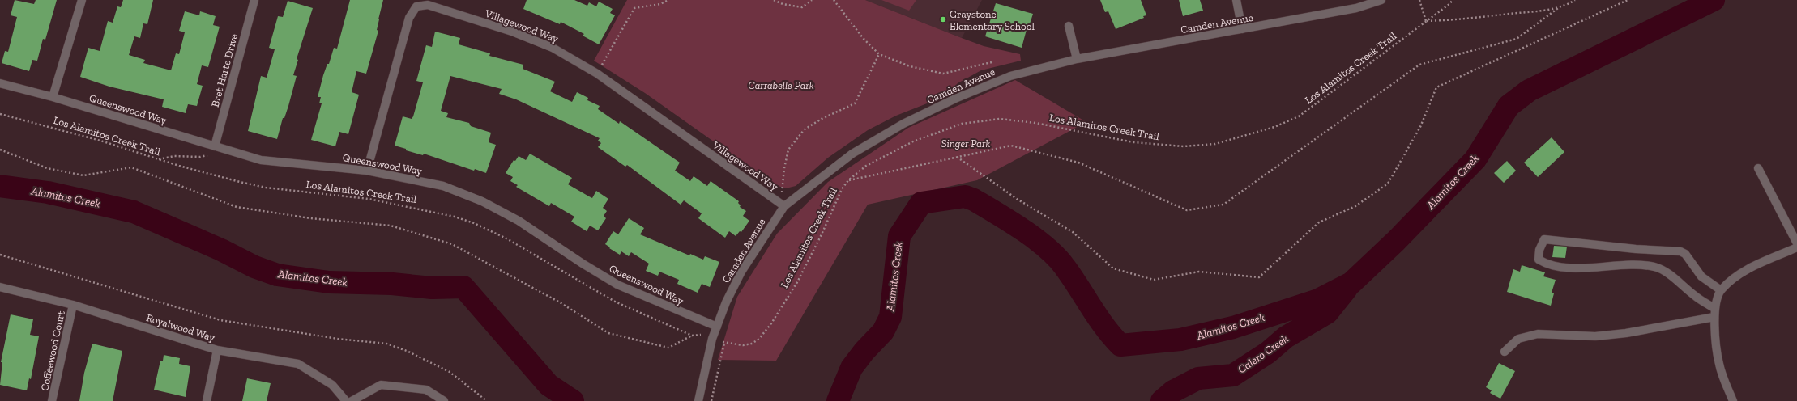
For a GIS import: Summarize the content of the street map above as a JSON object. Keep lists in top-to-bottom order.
{
  "streets": {
    "street": [
      "Camden Avenue",
      "Villagewood Way",
      "Bret Harte Drive",
      "Queenswood Way",
      "Royalwood Way",
      "Coffeewood Court"
    ],
    "path": ["Los Alamitos Creek Trail"]
  },
  "crossings": [
    ["Camden Avenue", "Villagewood Way"],
    ["Camden Avenue", "Queenswood Way"],
    ["Villagewood Way", "Queenswood Way"],
    ["Bret Harte Drive", "Queenswood Way"],
    ["Royalwood Way", "Coffeewood Court"]
  ],
  "water": ["Alamitos Creek", "Calero Creek"],
  "parks": ["Carrabelle Park", "Singer Park"],
  "places": ["Graystone Elementary School"]
}
